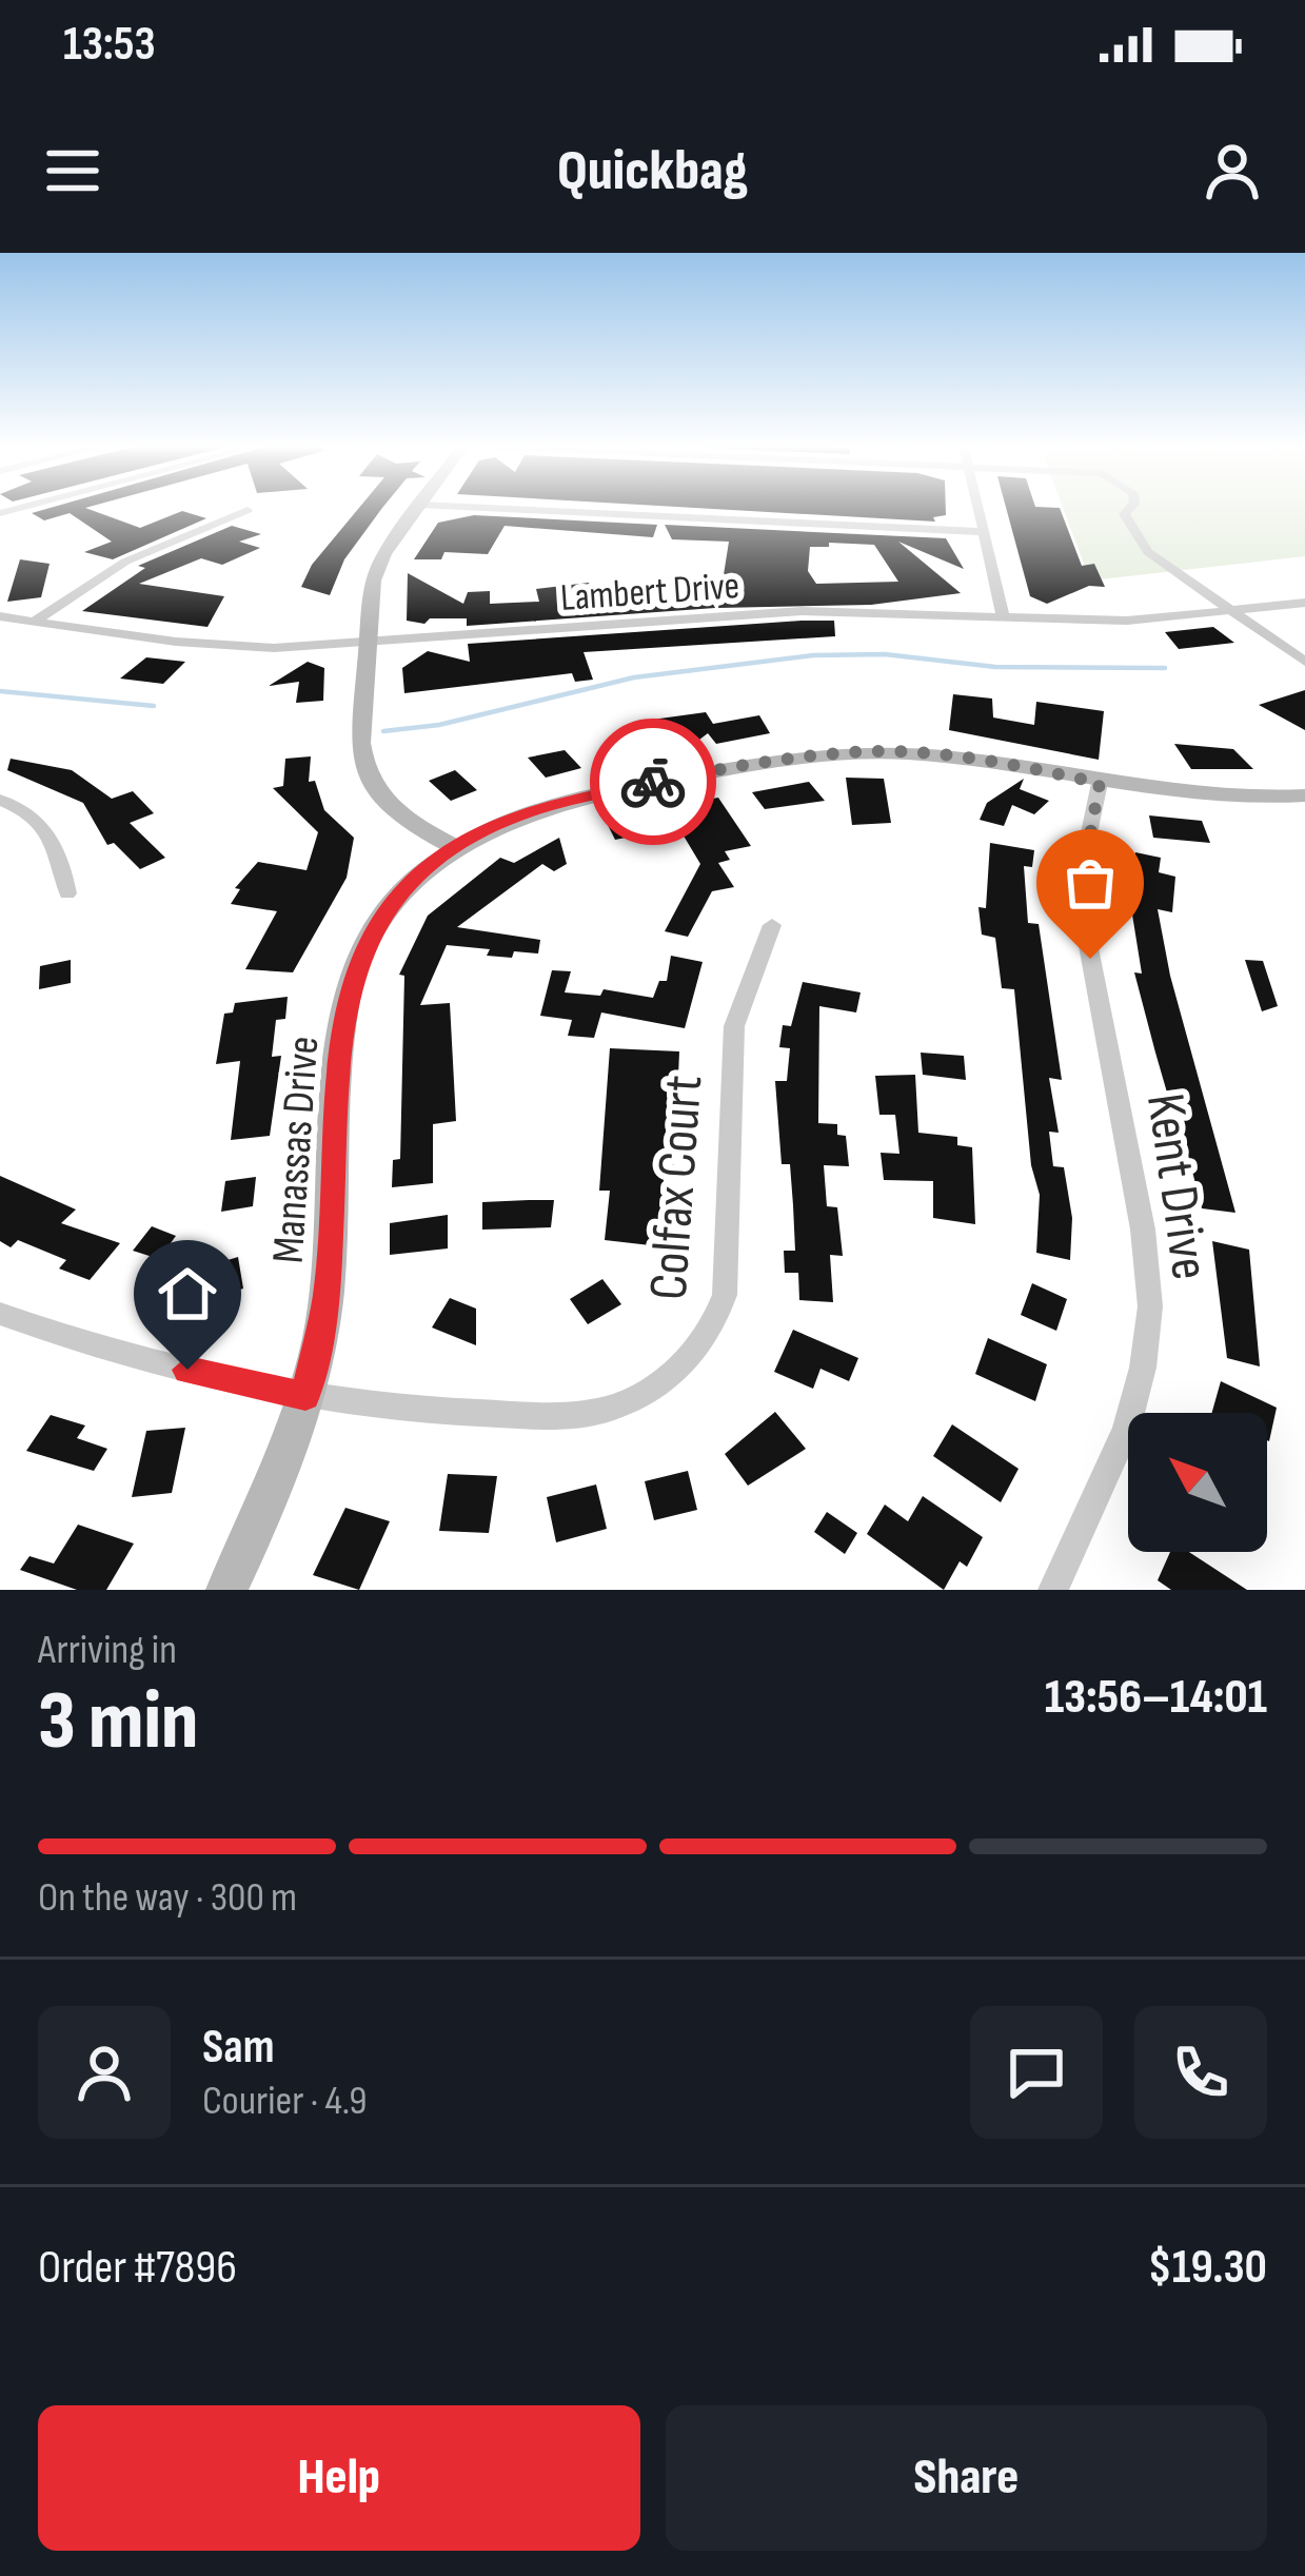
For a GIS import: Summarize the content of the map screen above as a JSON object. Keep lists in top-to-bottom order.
{
  "streets": {
    "main road": ["Manassas Drive"],
    "street": ["Lambert Drive", "Kent Drive", "Colfax Court"]
  },
  "crossings": [
    ["Manassas Drive", "Kent Drive"],
    ["Manassas Drive", "Colfax Court"]
  ],
  "north": "top left",
  "page": {
    "status": "13:53",
    "header": "Quickbag",
    "heading": ["3 min", "Arriving in", "13:56–14:01"],
    "panel": [
      "Sam",
      "Courier · 4.9",
      "Order #7896",
      "$19.30"
    ],
    "bar": "On the way · 300 m",
    "buttons": ["Help", "Share"]
  }
}
